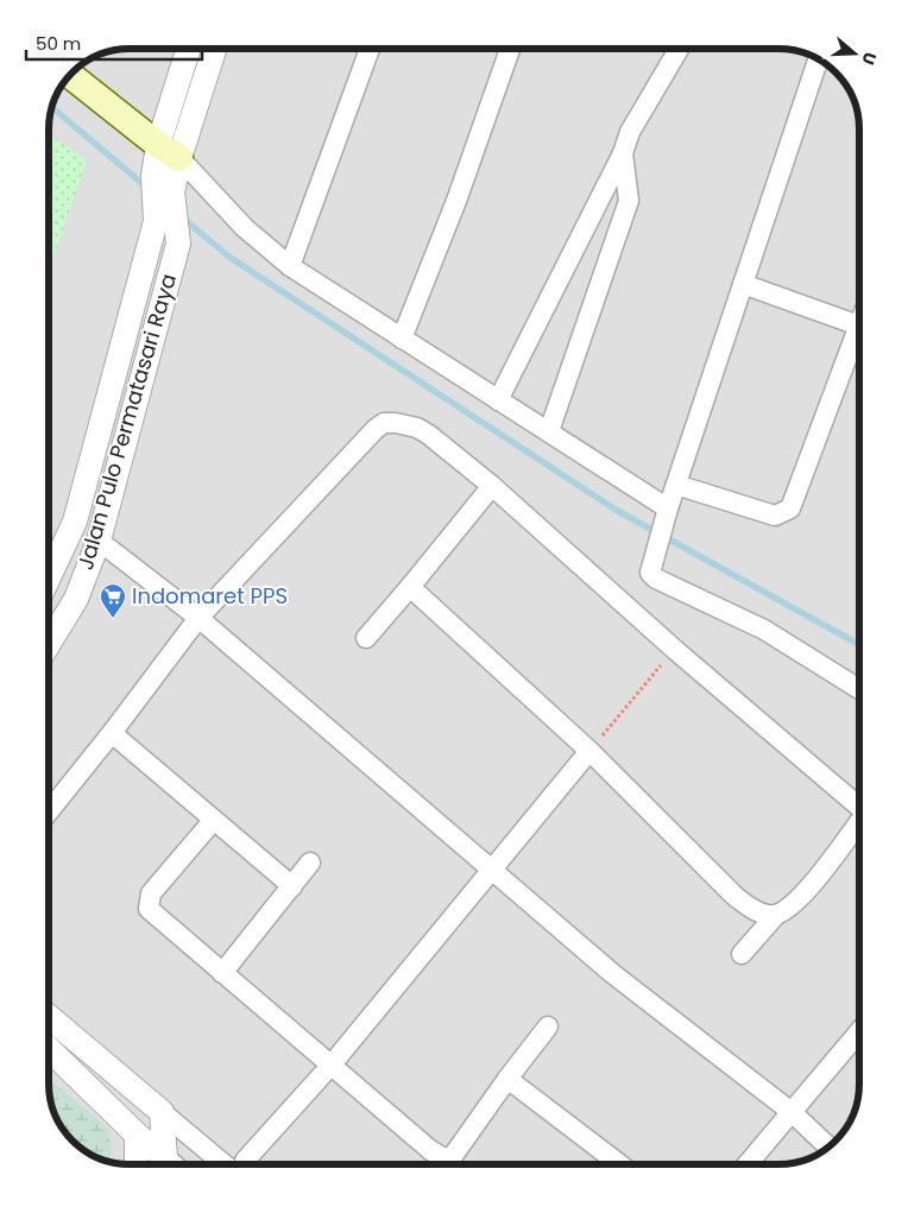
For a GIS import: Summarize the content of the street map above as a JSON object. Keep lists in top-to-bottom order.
{
  "streets": {
    "street": ["Jalan Pulo Permatasari Raya"]
  },
  "places": {
    "supermarket": ["Indomaret PPS"]
  },
  "scale_bar": "50 m",
  "north": "right"
}
